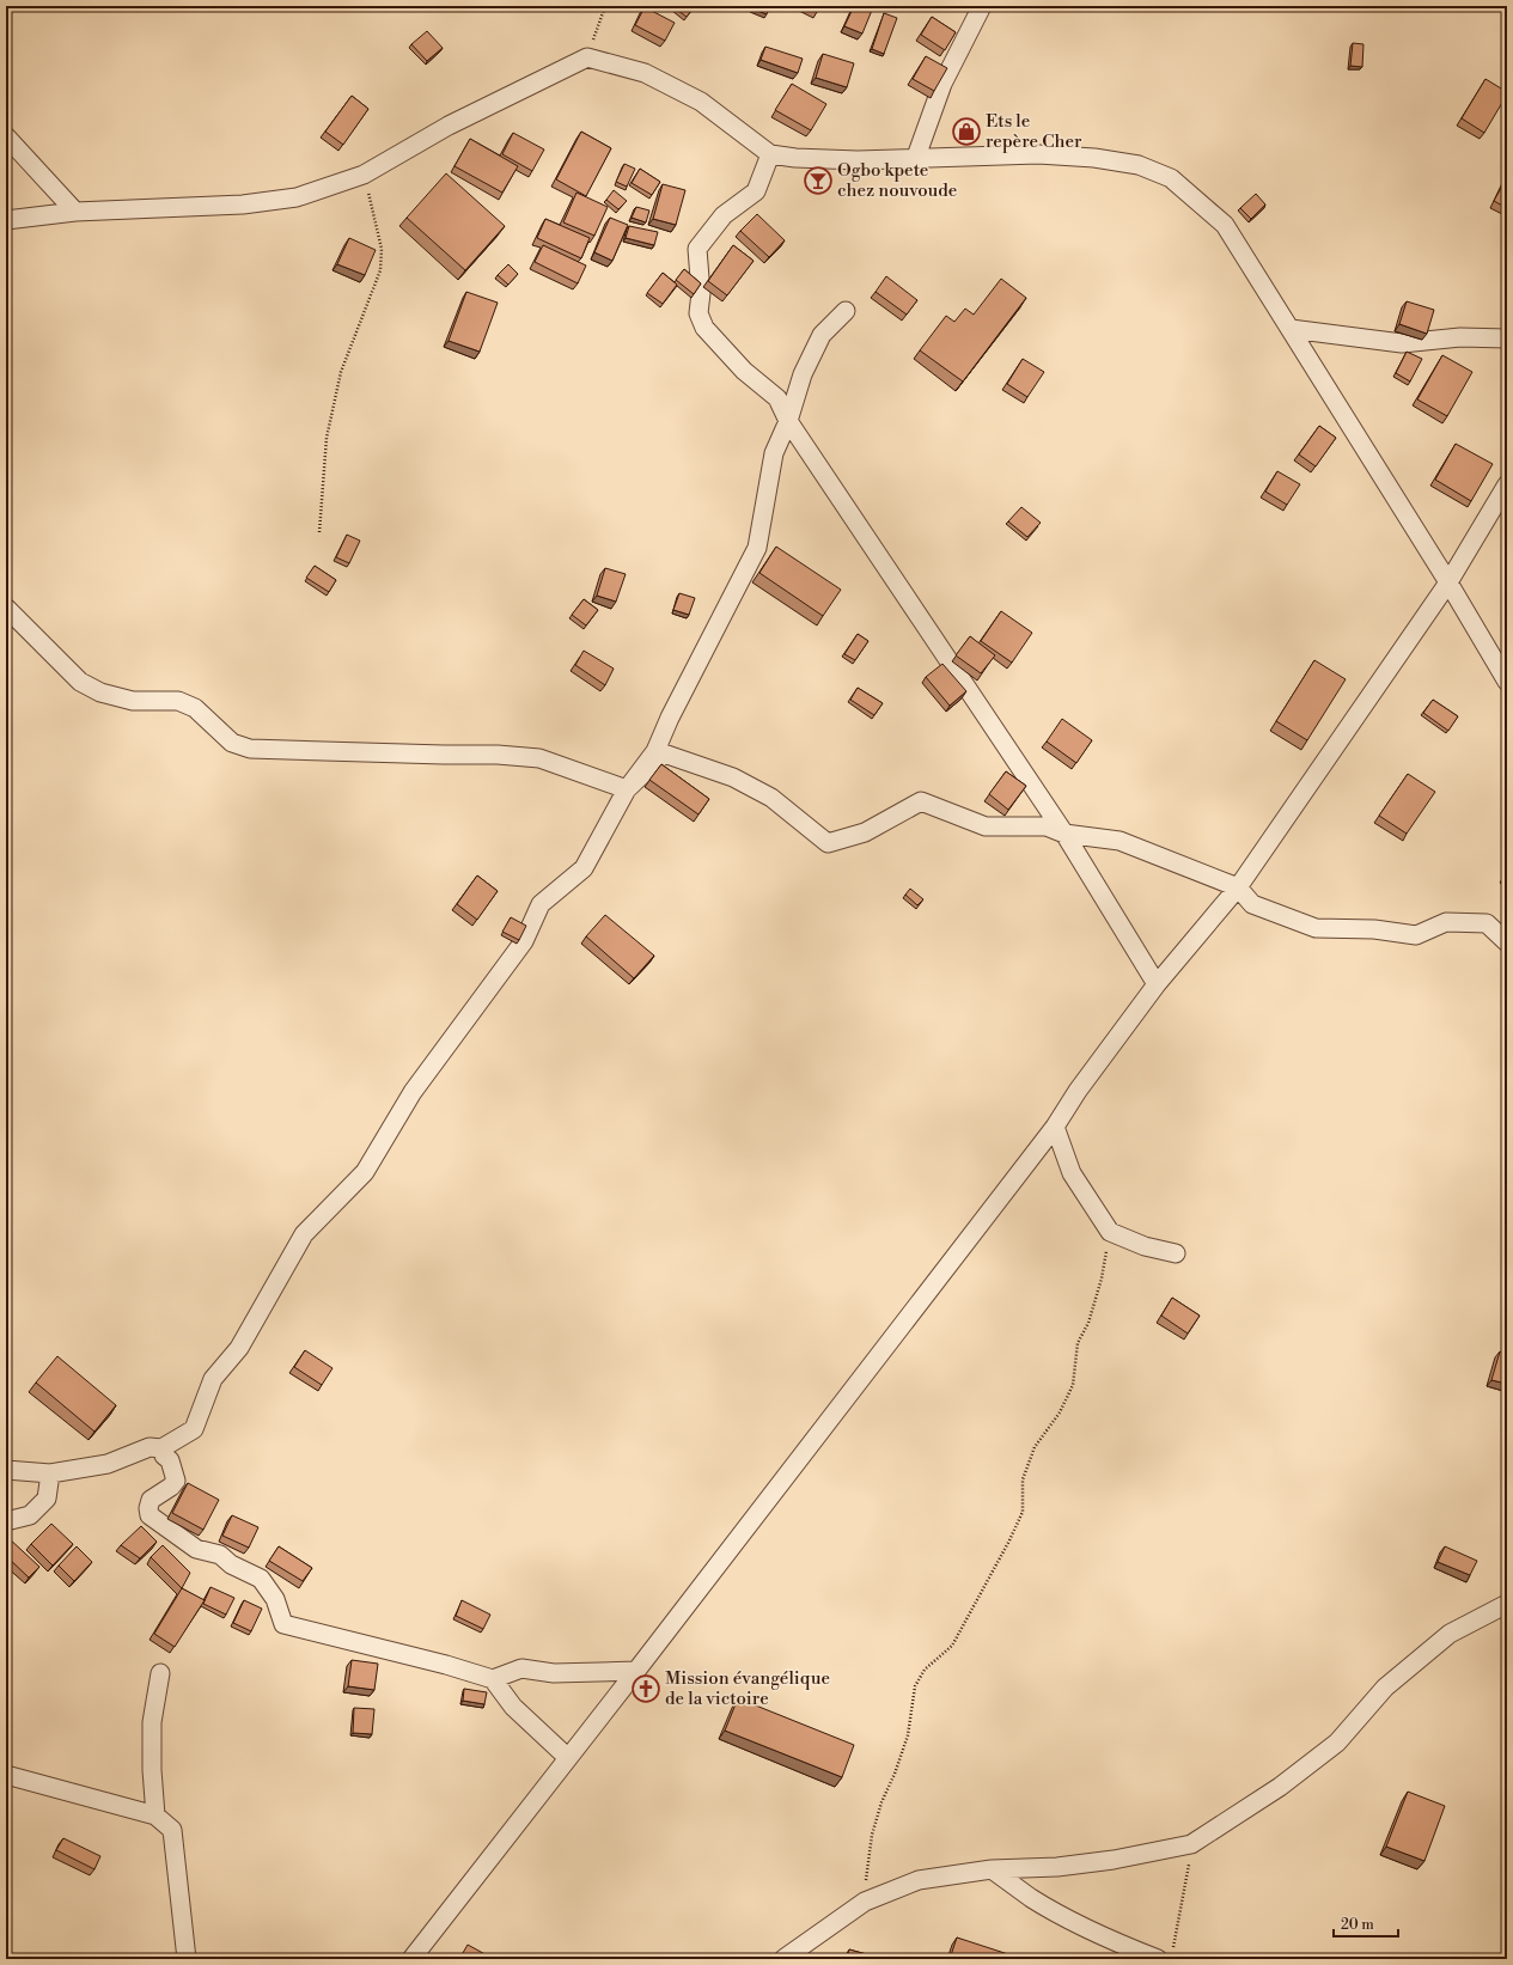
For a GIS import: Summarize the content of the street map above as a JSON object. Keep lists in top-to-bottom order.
{
  "places": {
    "shop": ["Ets le repère Cher"],
    "bar": ["Ogbo kpete chez nouvoude"],
    "church": ["Mission évangélique de la victoire"]
  },
  "scale_bar": "20 m"
}
